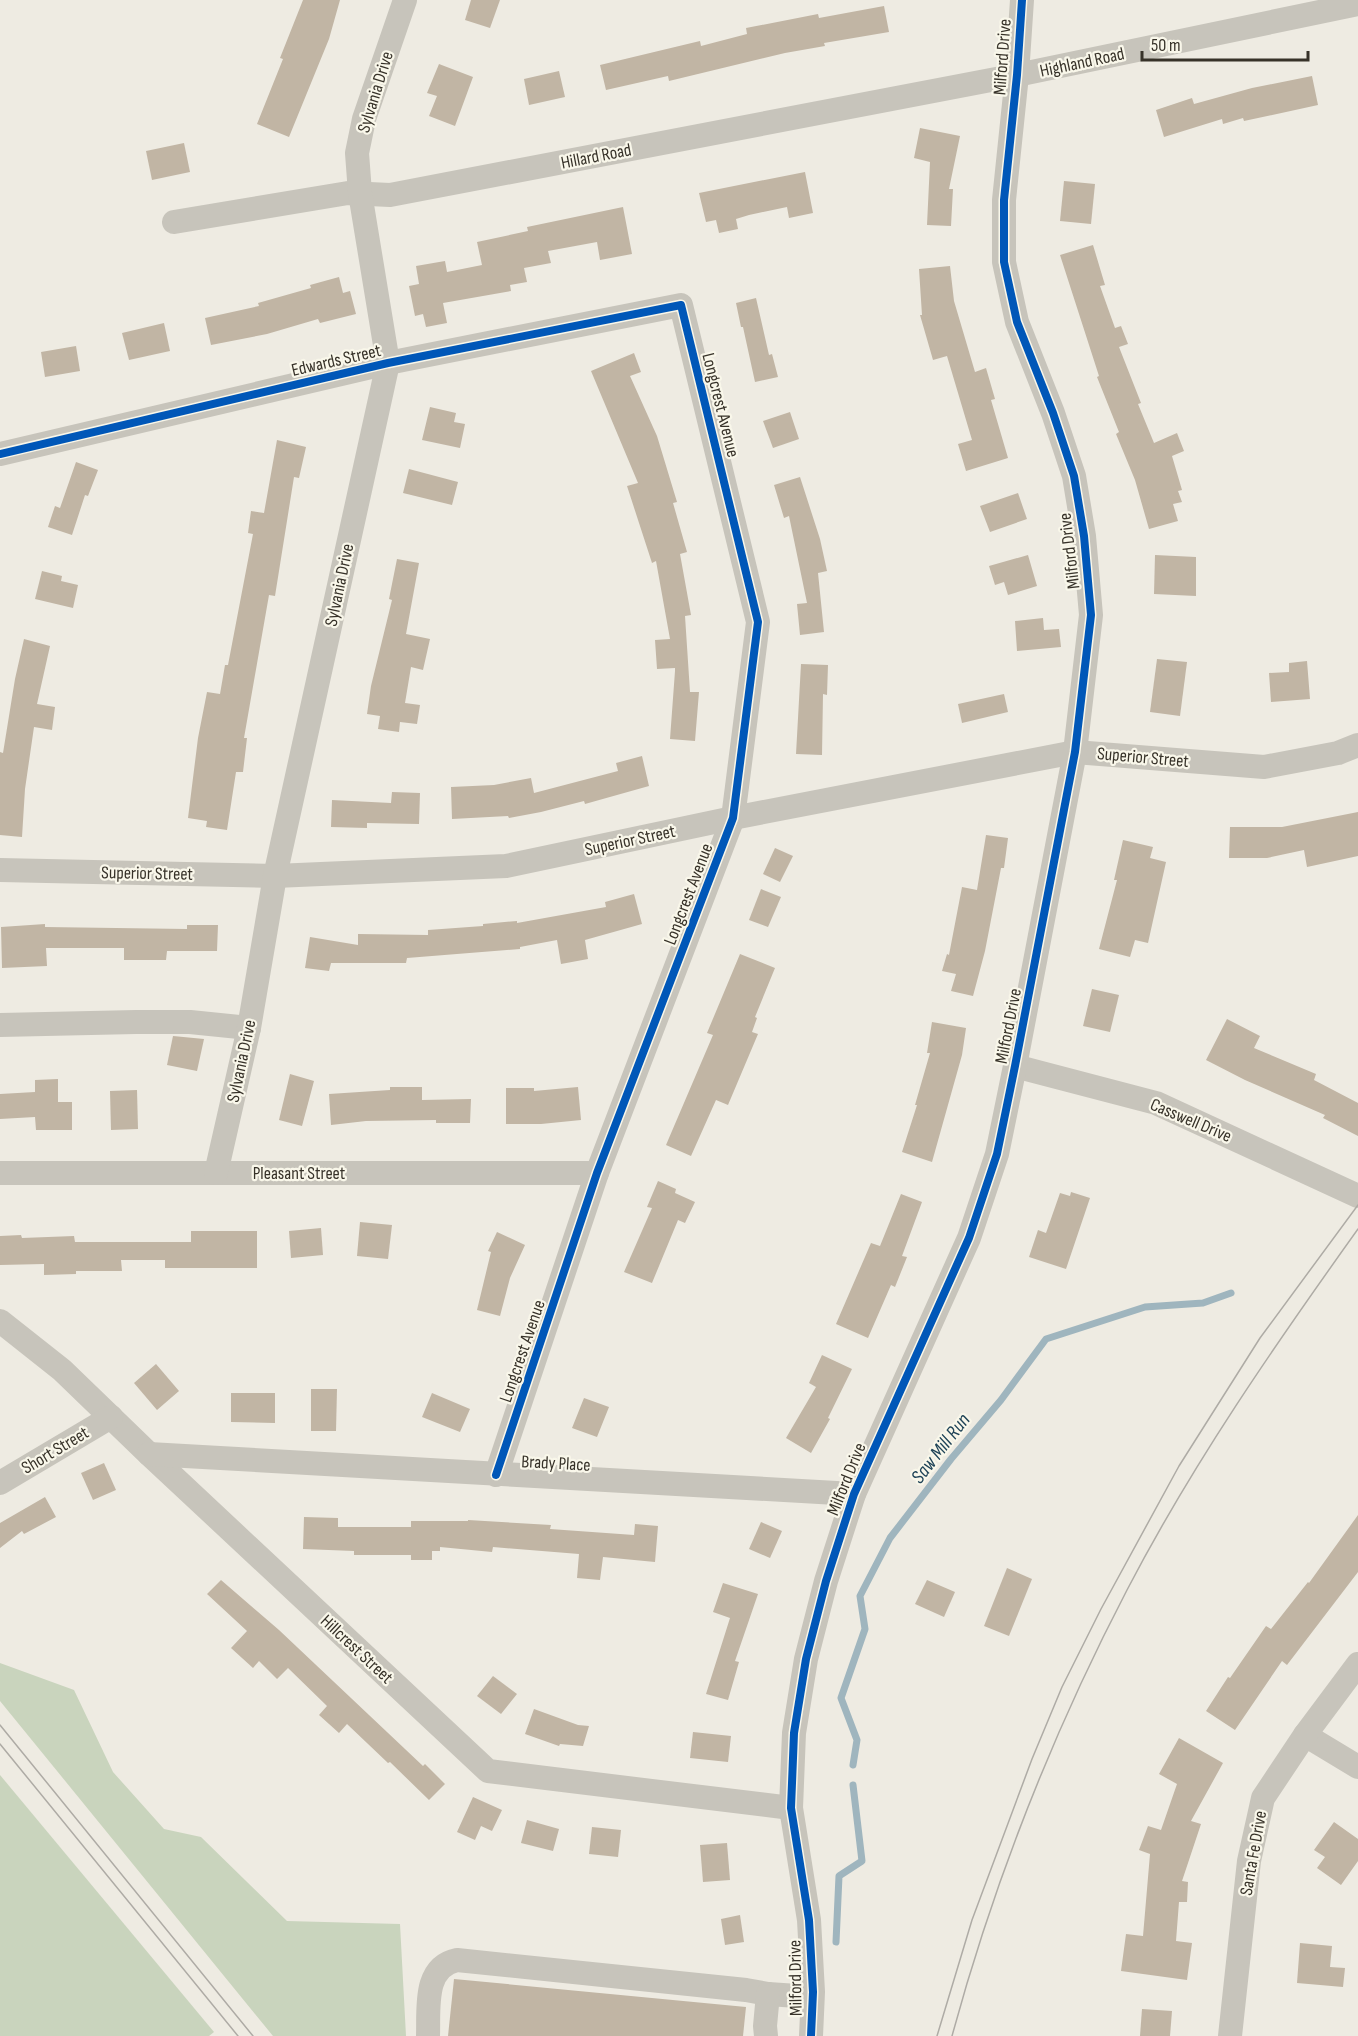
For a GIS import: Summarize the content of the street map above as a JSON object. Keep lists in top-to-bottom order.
{
  "streets": {
    "street": [
      "Milford Drive",
      "Highland Road",
      "Sylvania Drive",
      "Hillard Road",
      "Edwards Street",
      "Longcrest Avenue",
      "Superior Street",
      "Casswell Drive",
      "Pleasant Street",
      "Short Street",
      "Brady Place",
      "Hillcrest Street",
      "Santa Fe Drive"
    ]
  },
  "crossings": [
    ["Milford Drive", "Highland Road"],
    ["Milford Drive", "Hillard Road"],
    ["Milford Drive", "Superior Street"],
    ["Milford Drive", "Casswell Drive"],
    ["Milford Drive", "Brady Place"],
    ["Milford Drive", "Hillcrest Street"],
    ["Highland Road", "Hillard Road"],
    ["Sylvania Drive", "Hillard Road"],
    ["Sylvania Drive", "Edwards Street"],
    ["Sylvania Drive", "Superior Street"],
    ["Sylvania Drive", "Pleasant Street"],
    ["Edwards Street", "Longcrest Avenue"],
    ["Longcrest Avenue", "Superior Street"],
    ["Longcrest Avenue", "Pleasant Street"],
    ["Longcrest Avenue", "Brady Place"],
    ["Short Street", "Hillcrest Street"],
    ["Brady Place", "Hillcrest Street"]
  ],
  "water": ["Saw Mill Run"],
  "scale_bar": "50 m"
}
